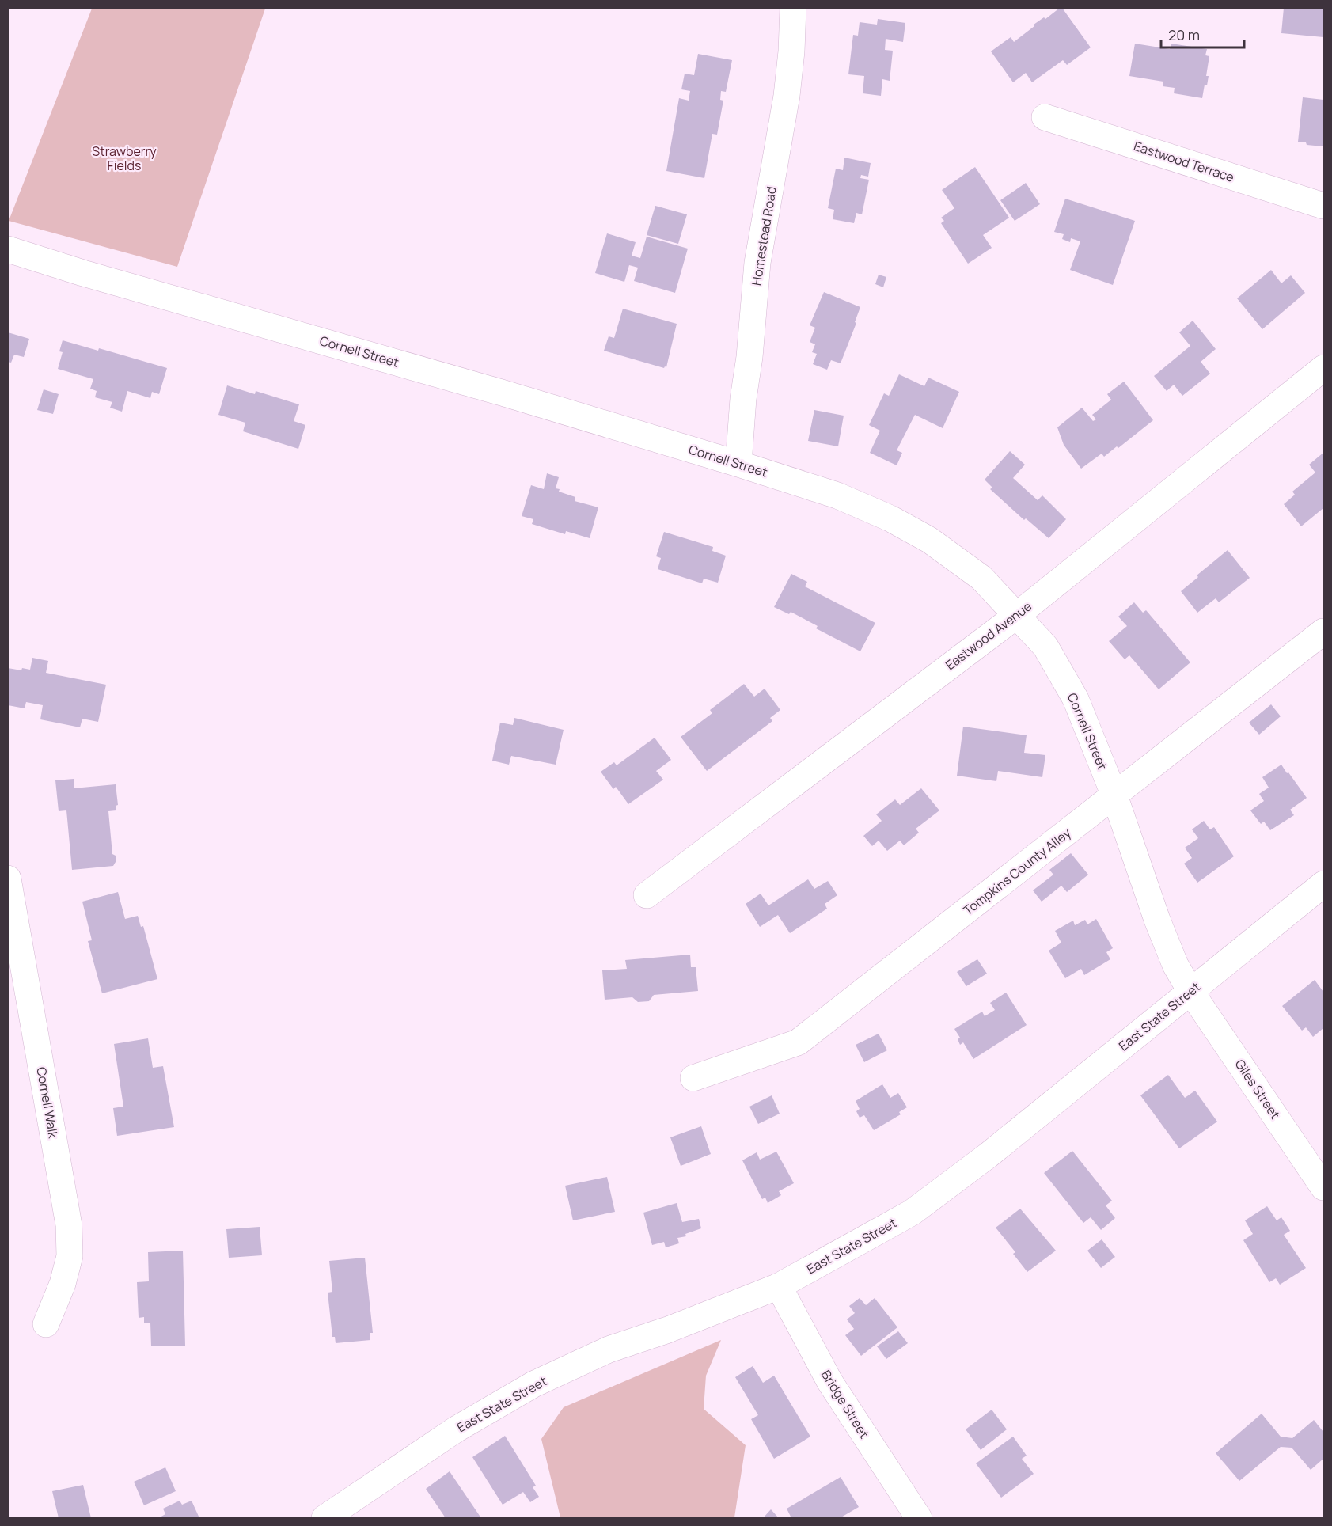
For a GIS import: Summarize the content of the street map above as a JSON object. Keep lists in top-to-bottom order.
{
  "streets": {
    "main road": [
      "Eastwood Terrace",
      "Homestead Road",
      "Cornell Street",
      "Eastwood Avenue",
      "Tompkins County Alley",
      "East State Street",
      "Giles Street",
      "Cornell Walk",
      "Bridge Street"
    ]
  },
  "crossings": [
    ["Homestead Road", "Cornell Street"],
    ["Cornell Street", "Eastwood Avenue"],
    ["Cornell Street", "Tompkins County Alley"],
    ["Cornell Street", "East State Street"],
    ["Cornell Street", "Giles Street"],
    ["East State Street", "Giles Street"],
    ["East State Street", "Bridge Street"]
  ],
  "parks": ["Strawberry Fields"],
  "scale_bar": "20 m"
}
